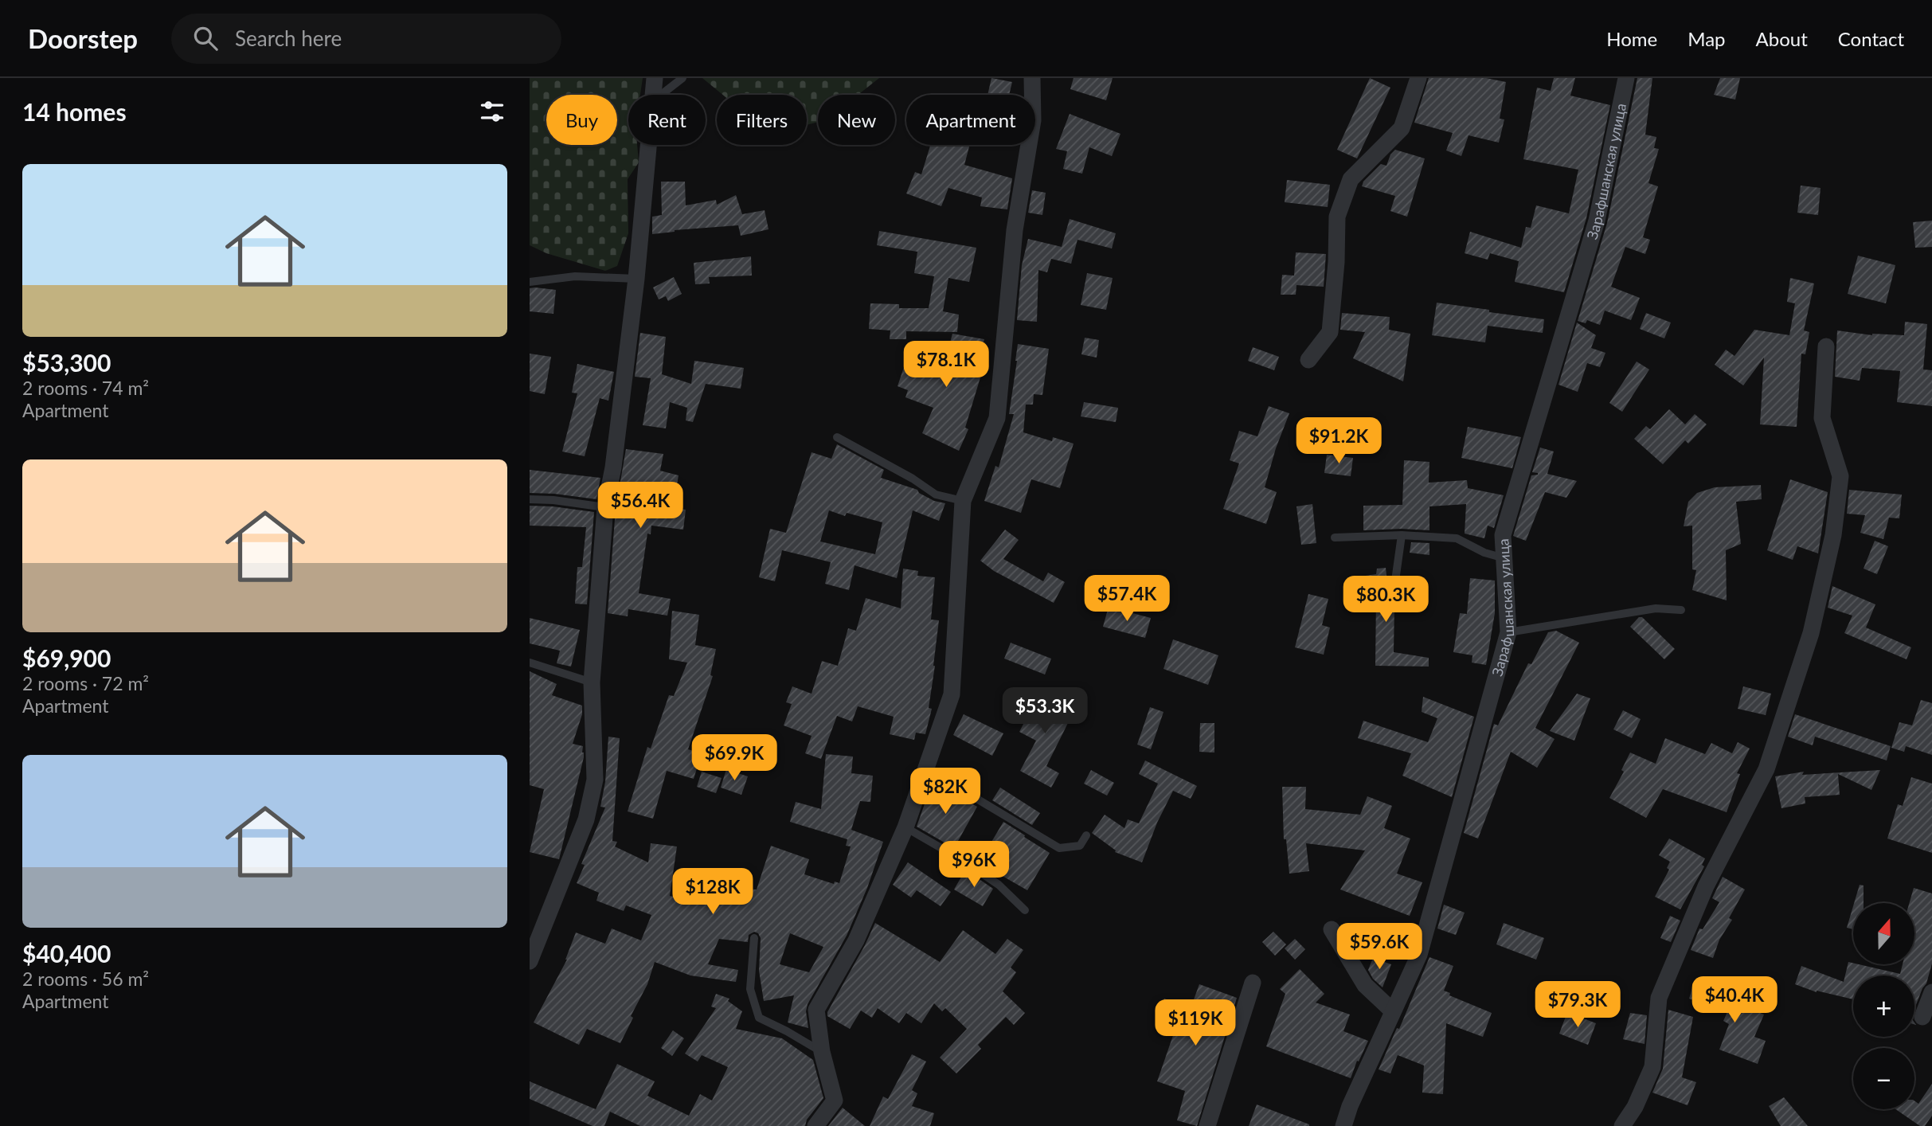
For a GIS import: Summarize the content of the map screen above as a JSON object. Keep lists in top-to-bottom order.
{
  "streets": {
    "street": ["Зарафшанская улица"]
  },
  "north": "top",
  "page": {
    "header": "Doorstep",
    "search": "Search here",
    "nav": [
      "Home",
      "Map",
      "About",
      "Contact"
    ],
    "heading": "14 homes",
    "chip": [
      "Buy",
      "Rent",
      "Filters",
      "New",
      "Apartment"
    ],
    "list": [
      {
        "name": "$53,300",
        "note": "2 rooms · 74 m² · Apartment"
      },
      {
        "name": "$69,900",
        "note": "2 rooms · 72 m² · Apartment"
      },
      {
        "name": "$40,400",
        "note": "2 rooms · 56 m² · Apartment"
      }
    ],
    "price": [
      "$78.1K",
      "$91.2K",
      "$56.4K",
      "$57.4K",
      "$80.3K",
      "$53.3K",
      "$69.9K",
      "$82K",
      "$96K",
      "$128K",
      "$59.6K",
      "$40.4K",
      "$79.3K",
      "$119K"
    ],
    "map_buttons": ["+", "−"]
  }
}
